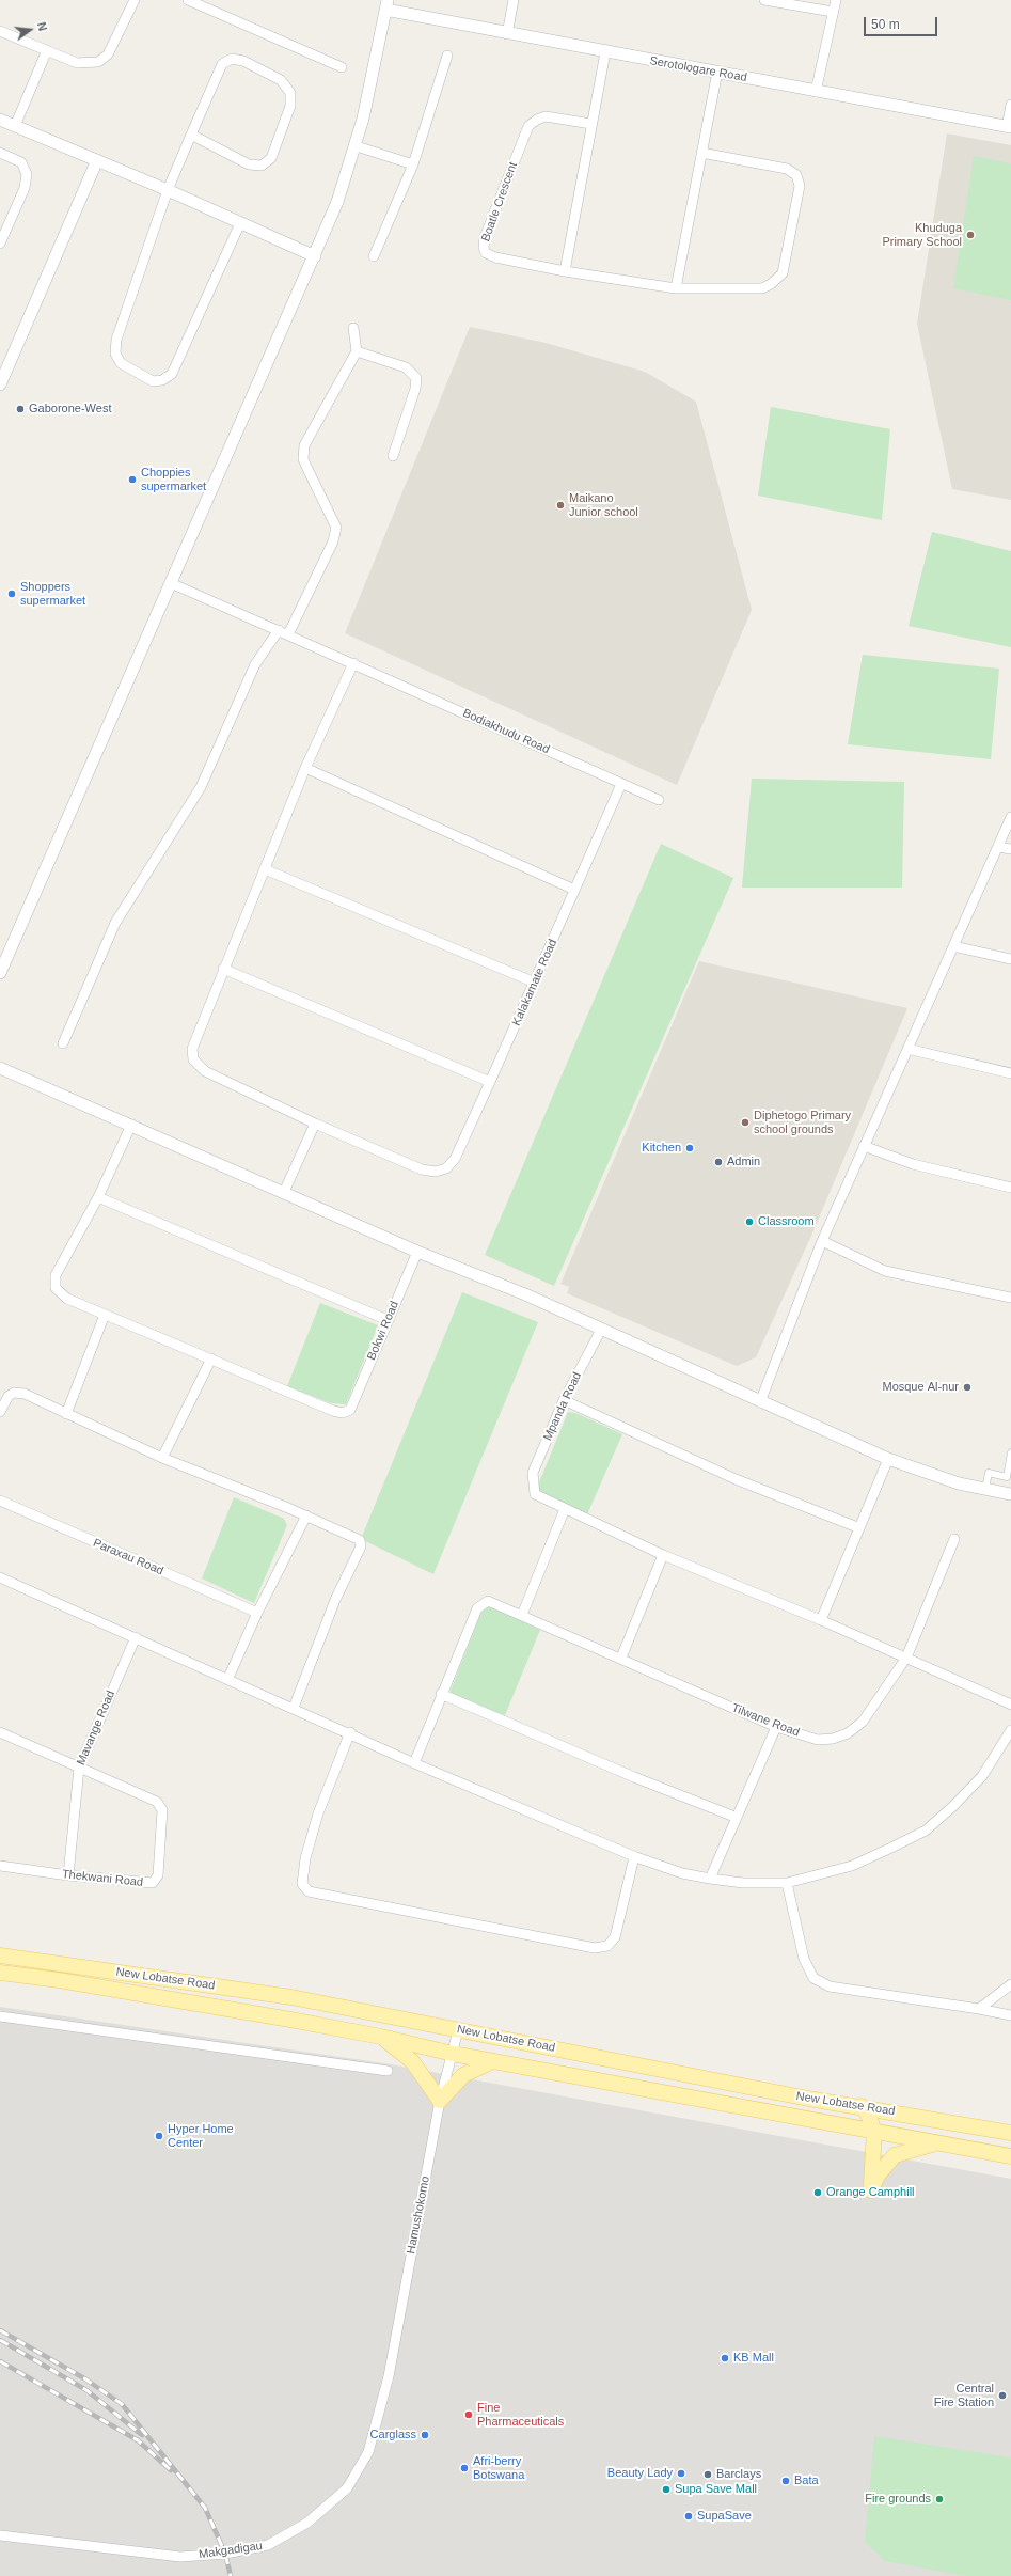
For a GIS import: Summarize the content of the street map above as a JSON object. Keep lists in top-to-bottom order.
{
  "streets": {
    "main road": ["New Lobatse Road"],
    "street": [
      "Serotologare Road",
      "Boatle Crescent",
      "Bodiakhudu Road",
      "Kalakamate Road",
      "Bokwi Road",
      "Mpanda Road",
      "Paraxau Road",
      "Tilwane Road",
      "Mavange Road",
      "Thekwani Road",
      "Hamushokomo",
      "Makgadigau"
    ]
  },
  "crossings": [
    ["Bodiakhudu Road", "Kalakamate Road"],
    ["Mavange Road", "Thekwani Road"],
    ["New Lobatse Road", "Hamushokomo"],
    ["Hamushokomo", "Makgadigau"]
  ],
  "places": [
    "Khuduga Primary School",
    "Gaborone-West",
    "Choppies supermarket",
    "Maikano Junior school",
    "Shoppers supermarket",
    "Diphetogo Primary school grounds",
    "Kitchen",
    "Admin",
    "Classroom",
    "Mosque Al-nur",
    "Hyper Home Center",
    "Orange Camphill",
    "KB Mall",
    "Central Fire Station",
    "Fine Pharmaceuticals",
    "Carglass",
    "Afri-berry Botswana",
    "Beauty Lady",
    "Barclays",
    "Bata",
    "Supa Save Mall",
    "Fire grounds",
    "SupaSave"
  ],
  "scale_bar": "50 m",
  "north": "right"
}
